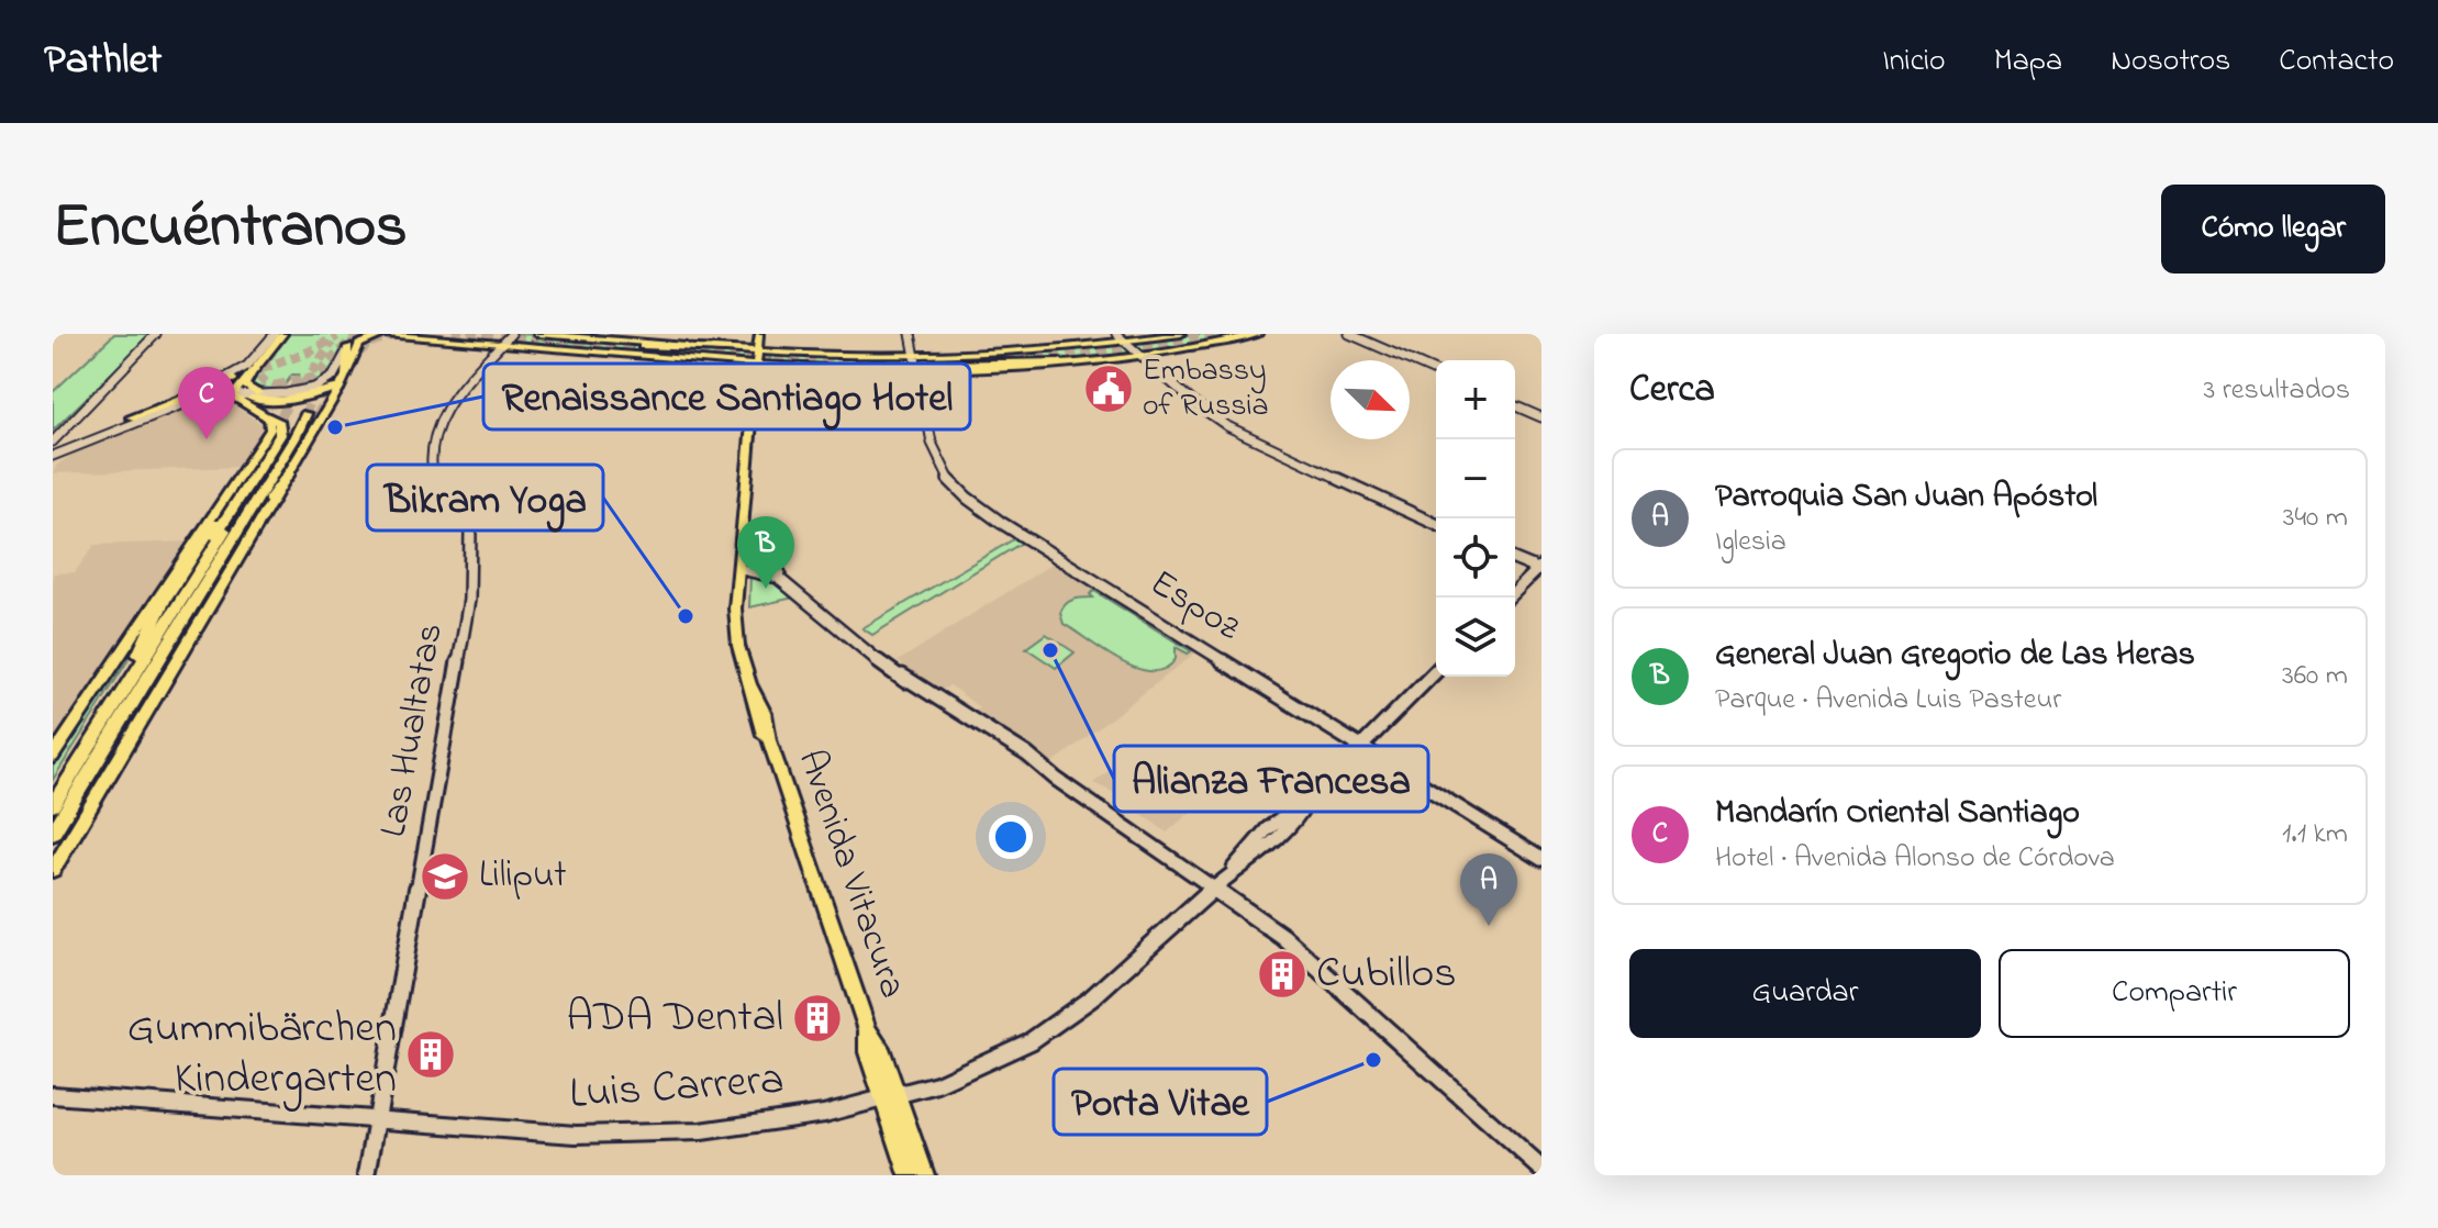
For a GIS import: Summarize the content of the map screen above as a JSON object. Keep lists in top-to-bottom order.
{
  "streets": {
    "main road": ["Avenida Vitacura"],
    "street": ["Espoz", "Las Hualtatas", "Luis Carrera"]
  },
  "crossings": [
    ["Espoz", "Luis Carrera"],
    ["Las Hualtatas", "Luis Carrera"],
    ["Avenida Vitacura", "Luis Carrera"]
  ],
  "places": {
    "public building": ["Embassy of Russia"],
    "other": [
      "Renaissance Santiago Hotel",
      "Bikram Yoga",
      "Alianza Francesa",
      "Porta Vitae"
    ],
    "school or university": ["Liliput"],
    "building": ["Cubillos", "ADA Dental", "Gummibärchen Kindergarten"]
  },
  "north": "bottom right",
  "page": {
    "header": "Pathlet",
    "nav": [
      "Inicio",
      "Mapa",
      "Nosotros",
      "Contacto"
    ],
    "title": "Encuéntranos",
    "buttons": [
      "Cómo llegar",
      ["Guardar", "Compartir"]
    ],
    "heading": ["Cerca", "3 resultados"],
    "map_buttons": ["+", "−"],
    "pins": ["C", "B", "A"],
    "list": [
      {
        "mark": "A",
        "name": "Parroquia San Juan Apóstol",
        "note": "Iglesia",
        "value": "340 m"
      },
      {
        "mark": "B",
        "name": "General Juan Gregorio de Las Heras",
        "note": "Parque · Avenida Luis Pasteur",
        "value": "360 m"
      },
      {
        "mark": "C",
        "name": "Mandarín Oriental Santiago",
        "note": "Hotel · Avenida Alonso de Córdova",
        "value": "1.1 km"
      }
    ]
  }
}
